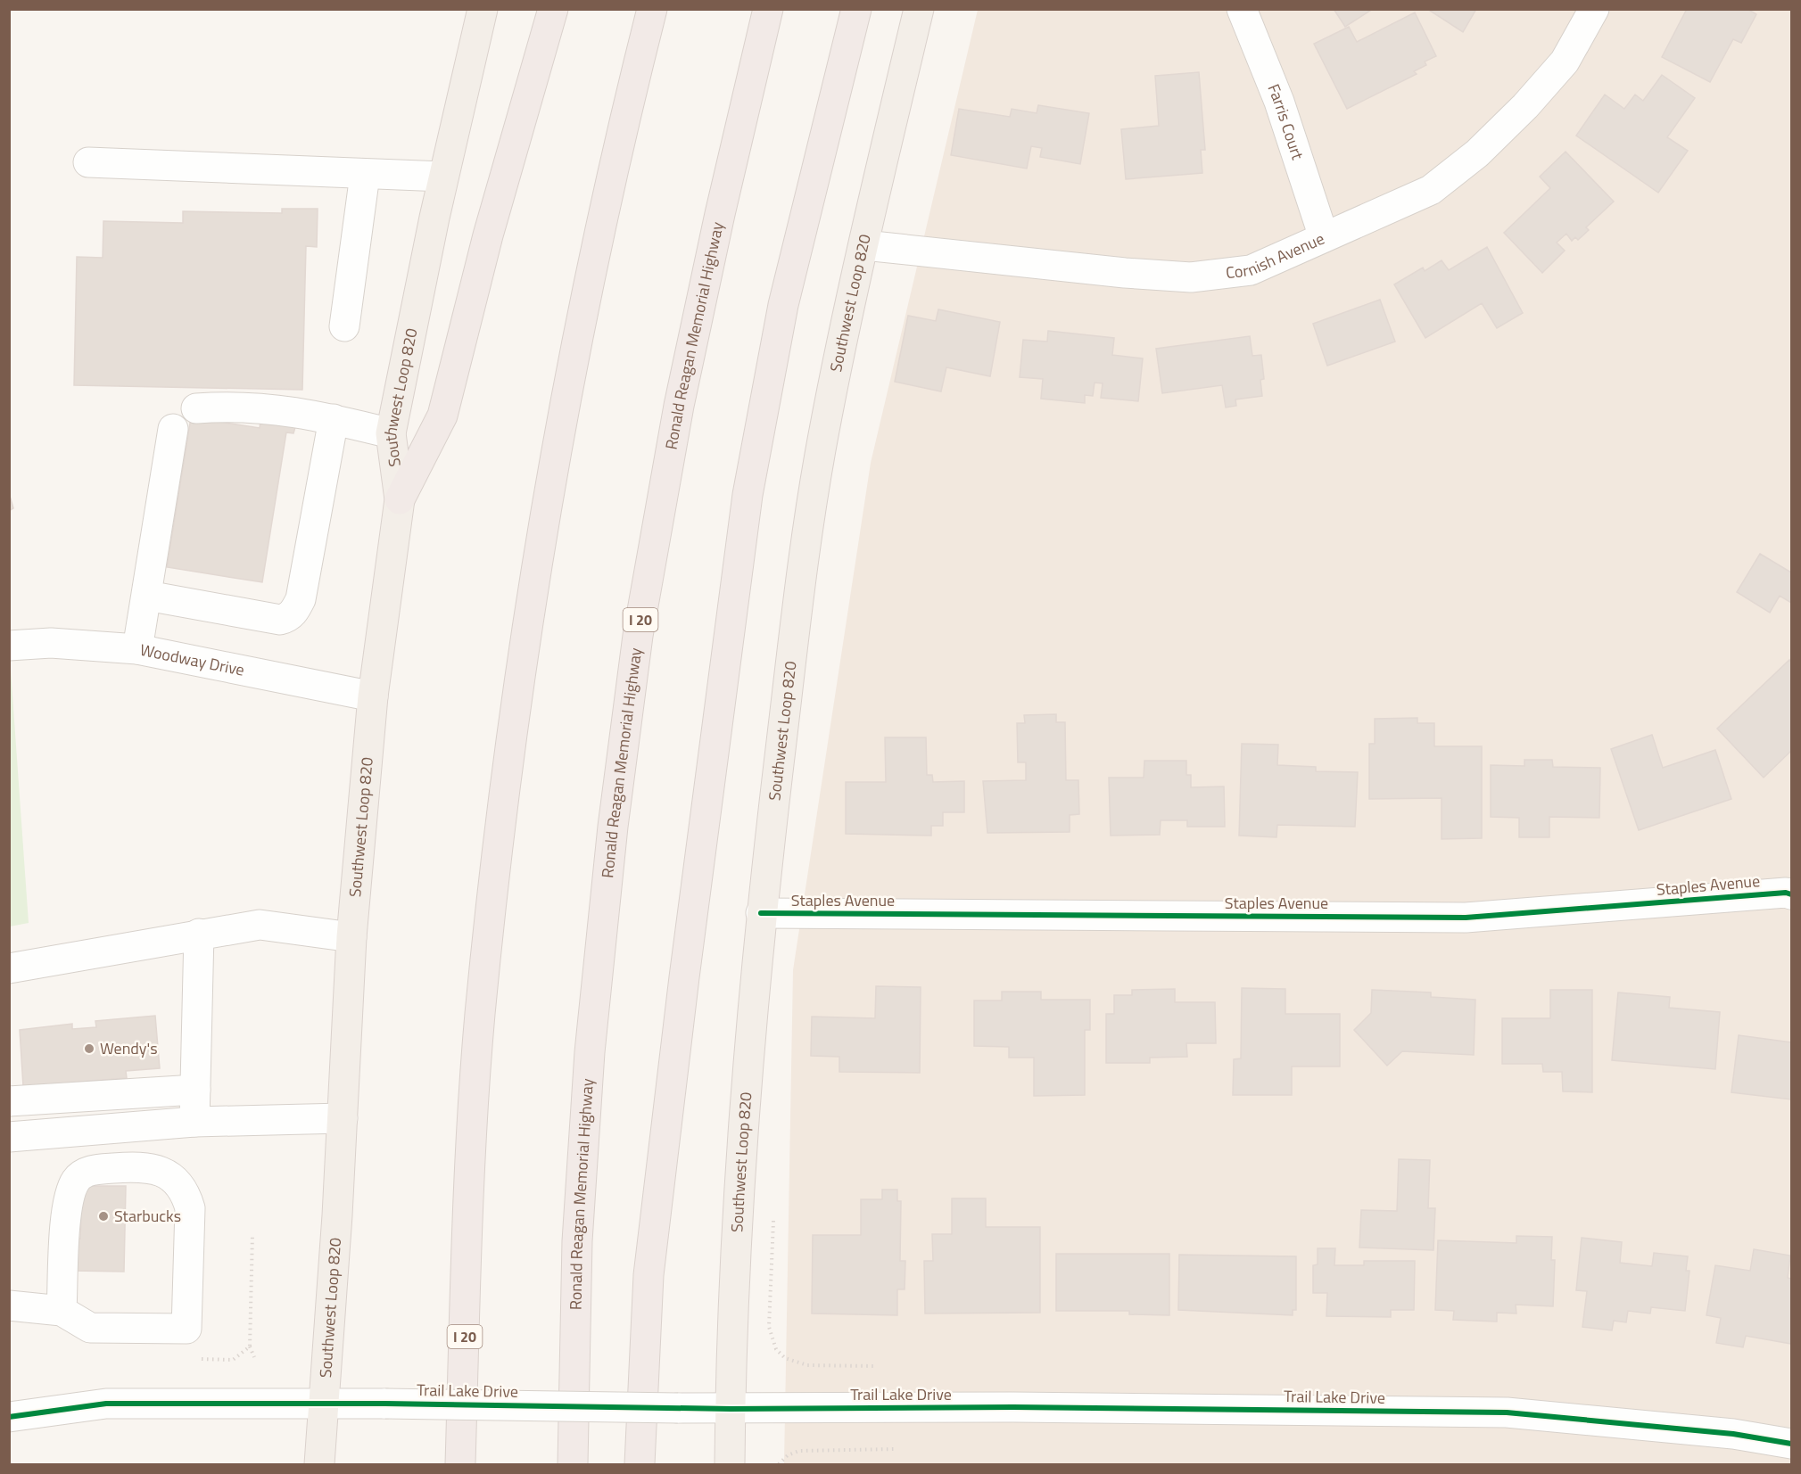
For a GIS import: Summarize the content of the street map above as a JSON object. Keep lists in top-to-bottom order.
{
  "streets": {
    "highway": ["Ronald Reagan Memorial Highway", "I 20"],
    "main road": ["Southwest Loop 820"],
    "street": [
      "Farris Court",
      "Cornish Avenue",
      "Woodway Drive",
      "Staples Avenue",
      "Trail Lake Drive"
    ]
  },
  "crossings": [
    ["Farris Court", "Cornish Avenue"],
    ["Cornish Avenue", "Southwest Loop 820"],
    ["Southwest Loop 820", "Woodway Drive"],
    ["Southwest Loop 820", "Staples Avenue"],
    ["Southwest Loop 820", "Trail Lake Drive"]
  ],
  "places": ["Wendy's", "Starbucks"]
}
